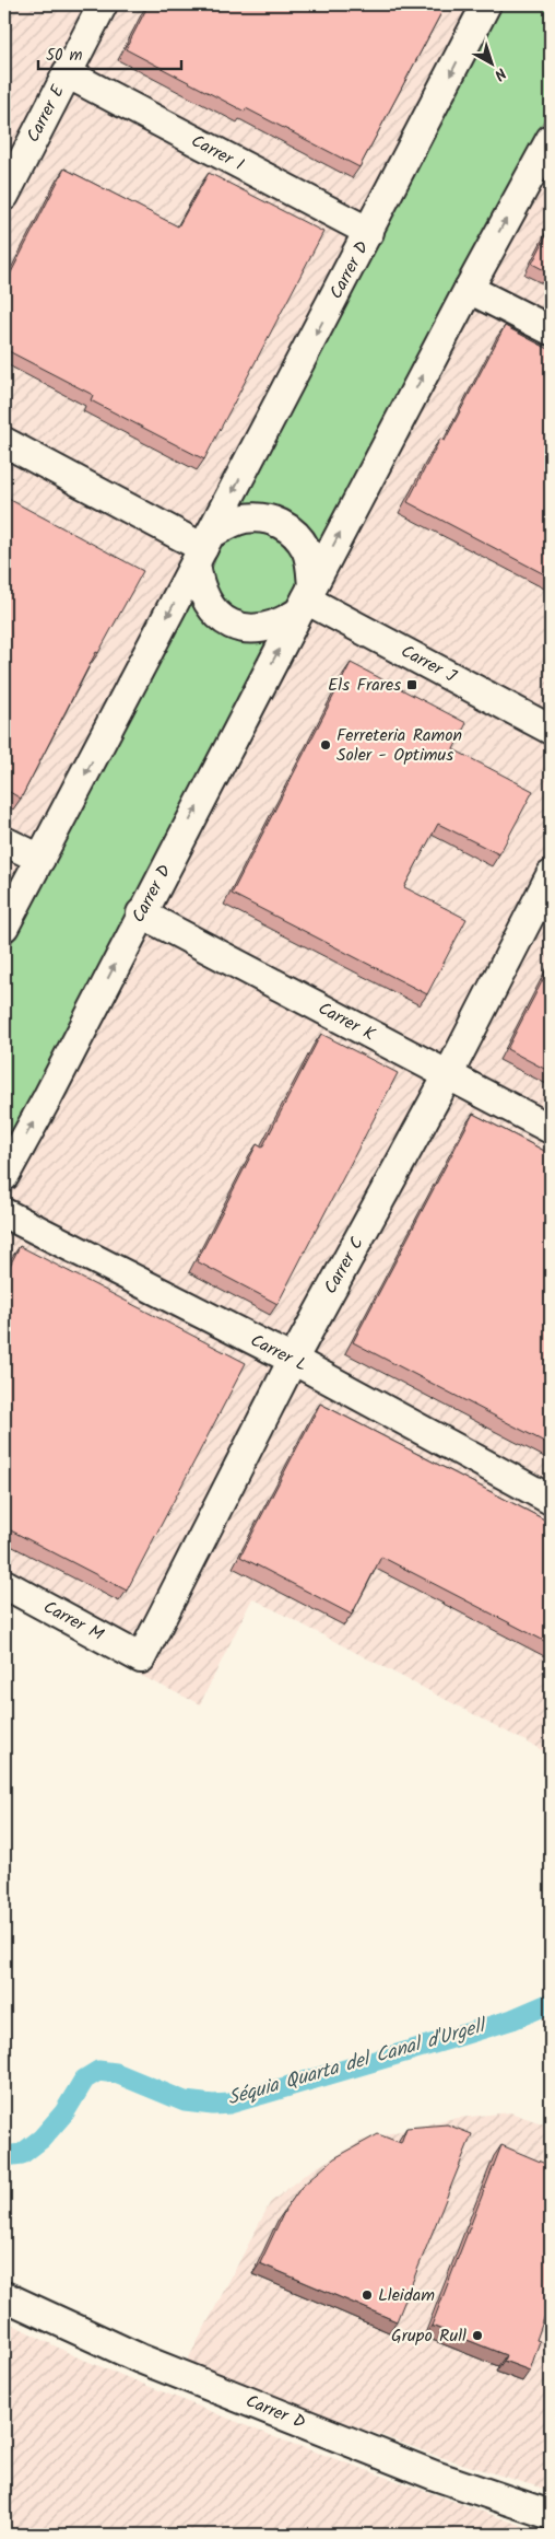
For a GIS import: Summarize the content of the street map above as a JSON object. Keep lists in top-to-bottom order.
{
  "streets": {
    "street": [
      "Carrer E",
      "Carrer I",
      "Carrer D",
      "Carrer J",
      "Carrer K",
      "Carrer C",
      "Carrer L",
      "Carrer M"
    ]
  },
  "crossings": [
    ["Carrer E", "Carrer I"],
    ["Carrer I", "Carrer D"],
    ["Carrer D", "Carrer J"],
    ["Carrer D", "Carrer K"],
    ["Carrer K", "Carrer C"],
    ["Carrer C", "Carrer L"],
    ["Carrer C", "Carrer M"]
  ],
  "water": ["Séquia Quarta del Canal d'Urgell"],
  "places": {
    "transit": ["Els Frares"],
    "other": ["Ferreteria Ramon Soler - Optimus", "Lleidam", "Grupo Rull"]
  },
  "scale_bar": "50 m",
  "north": "bottom right"
}
